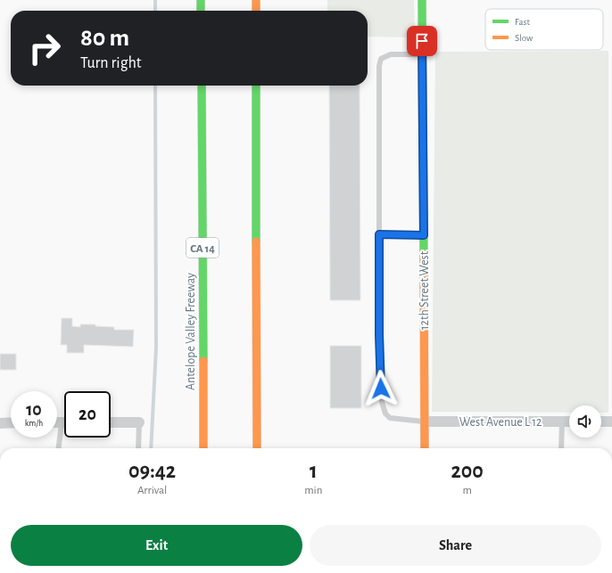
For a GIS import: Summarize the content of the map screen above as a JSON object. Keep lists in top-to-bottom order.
{
  "streets": {
    "main road": ["CA 14", "12th Street West", "Antelope Valley Freeway"],
    "street": ["West Avenue L 12"]
  },
  "crossings": [
    ["12th Street West", "West Avenue L 12"]
  ],
  "legend": ["Fast", "Slow"],
  "page": {
    "turn": ["80 m", "Turn right"],
    "speed": "10 km/h",
    "limit": "20",
    "eta": [
      "09:42",
      "Arrival",
      "1",
      "min",
      "200",
      "m"
    ],
    "buttons": ["Exit", "Share"]
  }
}
